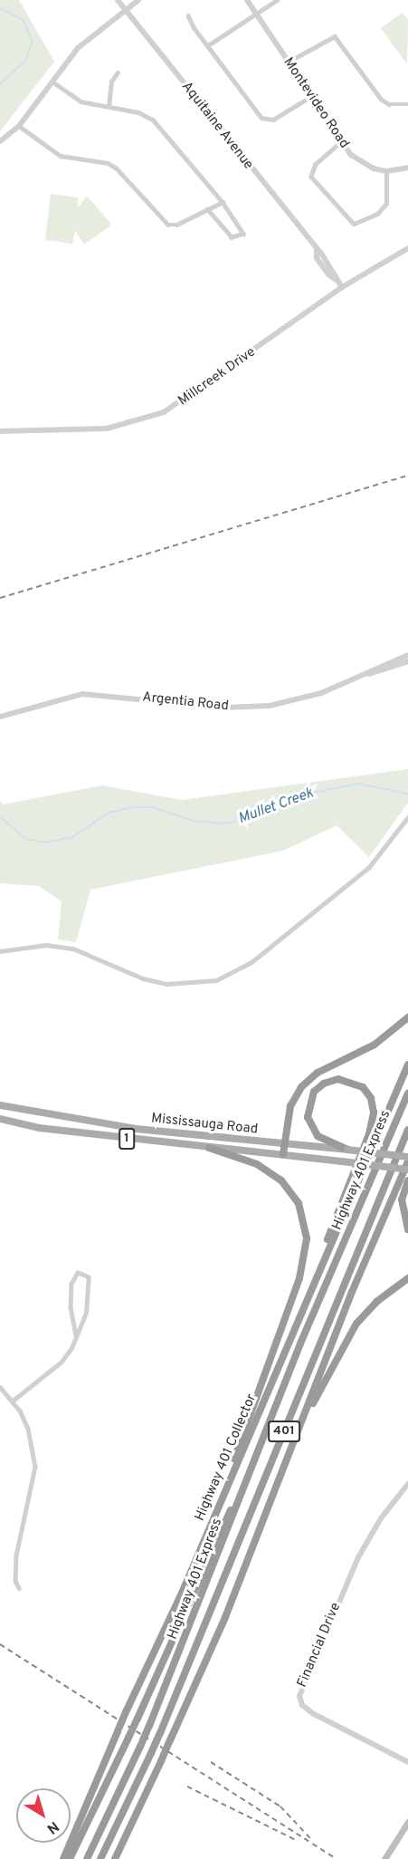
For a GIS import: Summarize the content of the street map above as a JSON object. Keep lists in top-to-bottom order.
{
  "streets": {
    "highway": ["Highway 401 Express", "401", "Highway 401 Collector"],
    "main road": ["Mississauga Road", "1"],
    "street": [
      "Montevideo Road",
      "Aquitaine Avenue",
      "Millcreek Drive",
      "Argentia Road",
      "Financial Drive"
    ]
  },
  "crossings": [
    ["Aquitaine Avenue", "Millcreek Drive"]
  ],
  "water": ["Mullet Creek"],
  "north": "bottom right"
}
